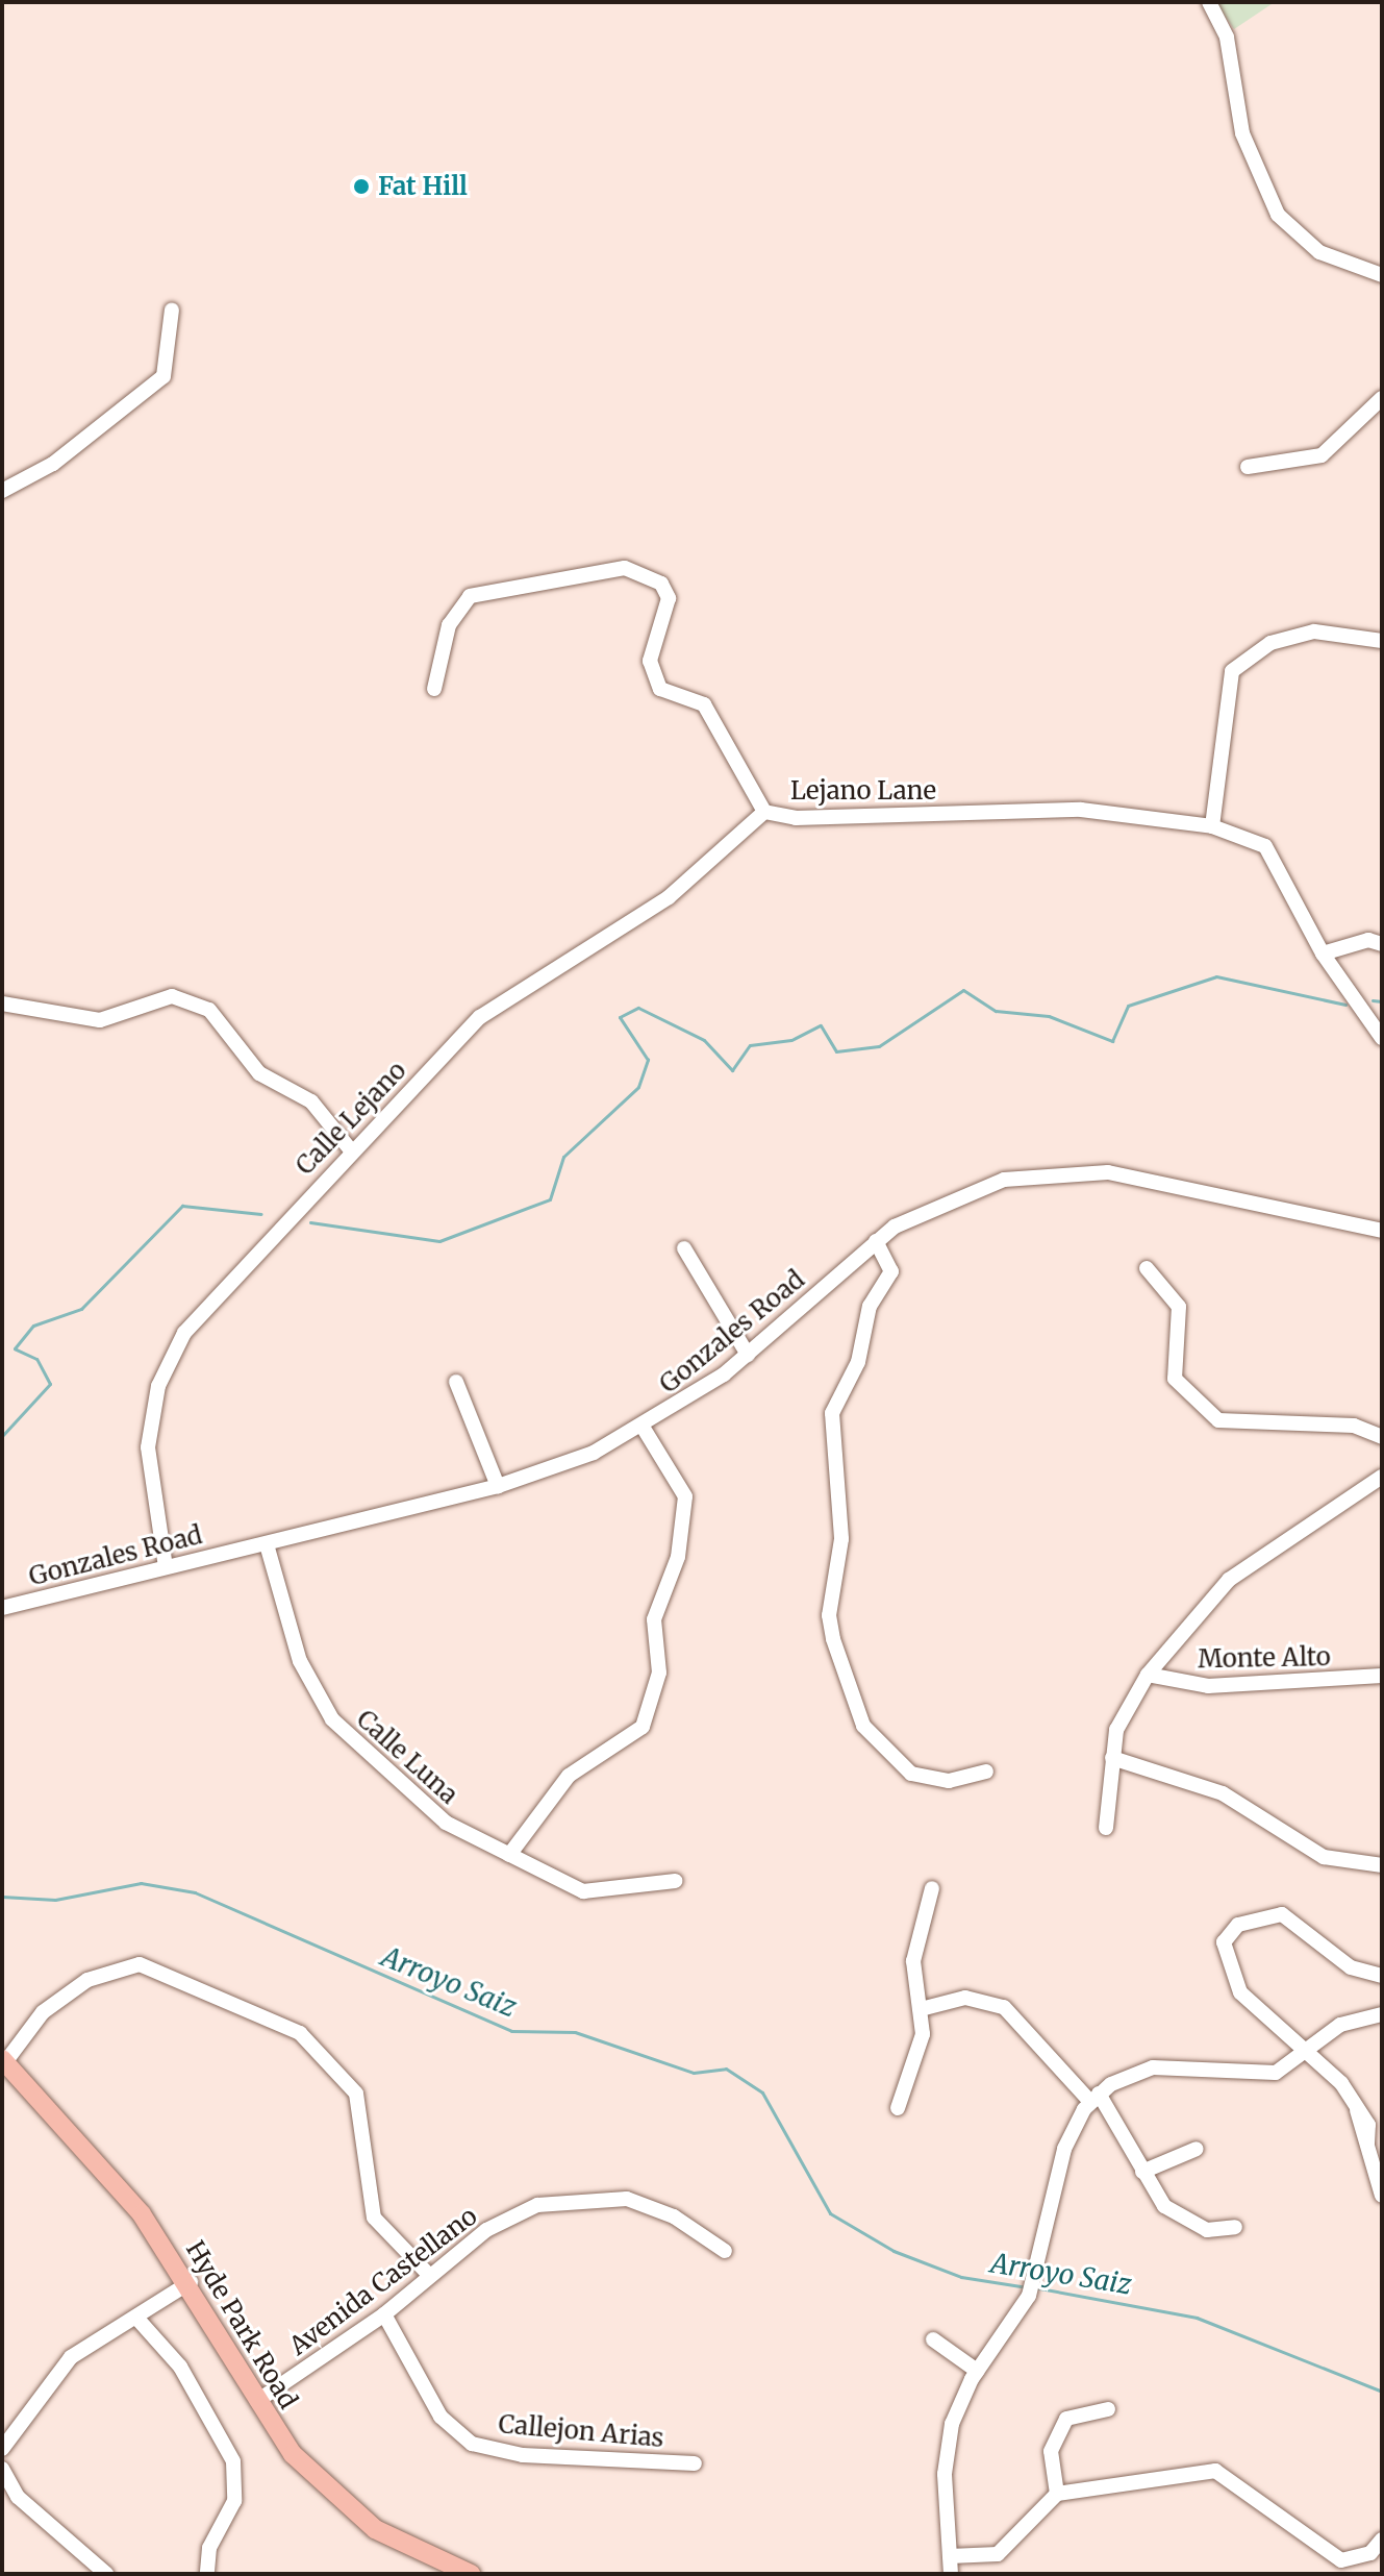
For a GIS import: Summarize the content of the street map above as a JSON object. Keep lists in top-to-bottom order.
{
  "streets": {
    "main road": ["Hyde Park Road"],
    "street": [
      "Lejano Lane",
      "Calle Lejano",
      "Gonzales Road",
      "Monte Alto",
      "Calle Luna",
      "Avenida Castellano",
      "Callejon Arias"
    ]
  },
  "crossings": [
    ["Lejano Lane", "Calle Lejano"],
    ["Calle Lejano", "Gonzales Road"],
    ["Gonzales Road", "Calle Luna"],
    ["Avenida Castellano", "Hyde Park Road"],
    ["Avenida Castellano", "Callejon Arias"]
  ],
  "water": ["Arroyo Saiz"],
  "places": ["Fat Hill"]
}
